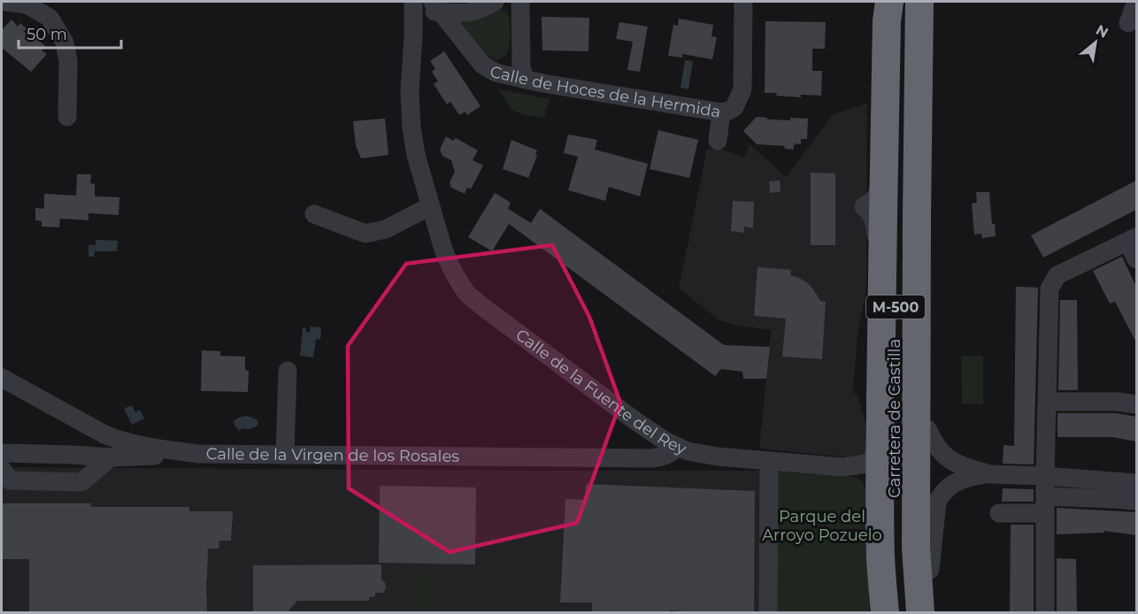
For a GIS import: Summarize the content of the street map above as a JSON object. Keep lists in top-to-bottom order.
{
  "streets": {
    "highway": ["M-500", "Carretera de Castilla"],
    "street": ["Calle de Hoces de la Hermida", "Calle de la Fuente del Rey", "Calle de la Virgen de los Rosales"]
  },
  "crossings": [
    ["M-500", "Calle de la Fuente del Rey"],
    ["M-500", "Carretera de Castilla"],
    ["Calle de la Fuente del Rey", "Calle de la Virgen de los Rosales"]
  ],
  "parks": ["Parque del Arroyo Pozuelo"],
  "scale_bar": "50 m",
  "north": "top right"
}
